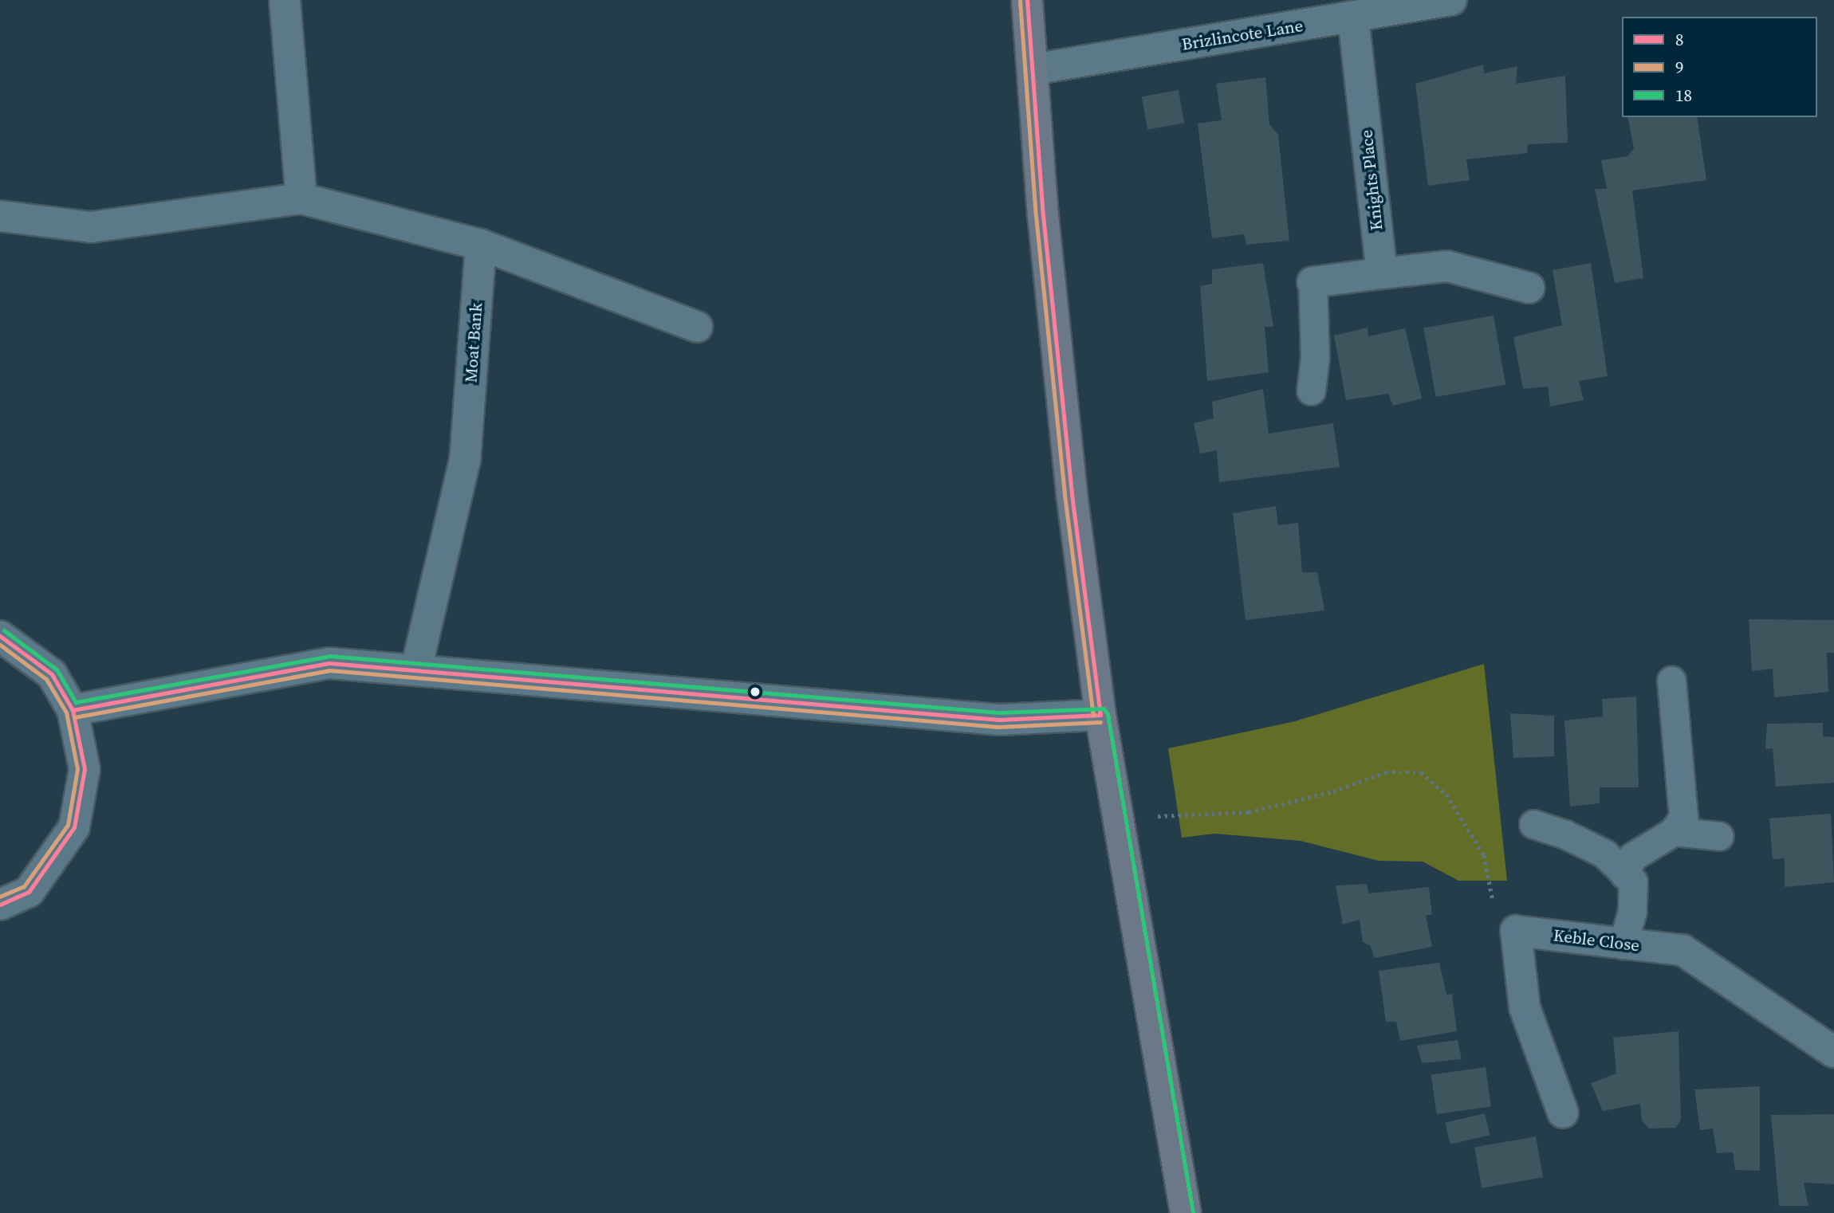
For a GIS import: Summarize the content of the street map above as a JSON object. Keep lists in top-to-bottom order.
{
  "streets": {
    "street": [
      "Brizlincote Lane",
      "Knights Place",
      "Moat Bank",
      "Keble Close"
    ]
  },
  "crossings": [
    ["Brizlincote Lane", "Knights Place"]
  ],
  "lines": ["transit line 8", "transit line 9", "transit line 18"],
  "legend": ["8", "9", "18"]
}
